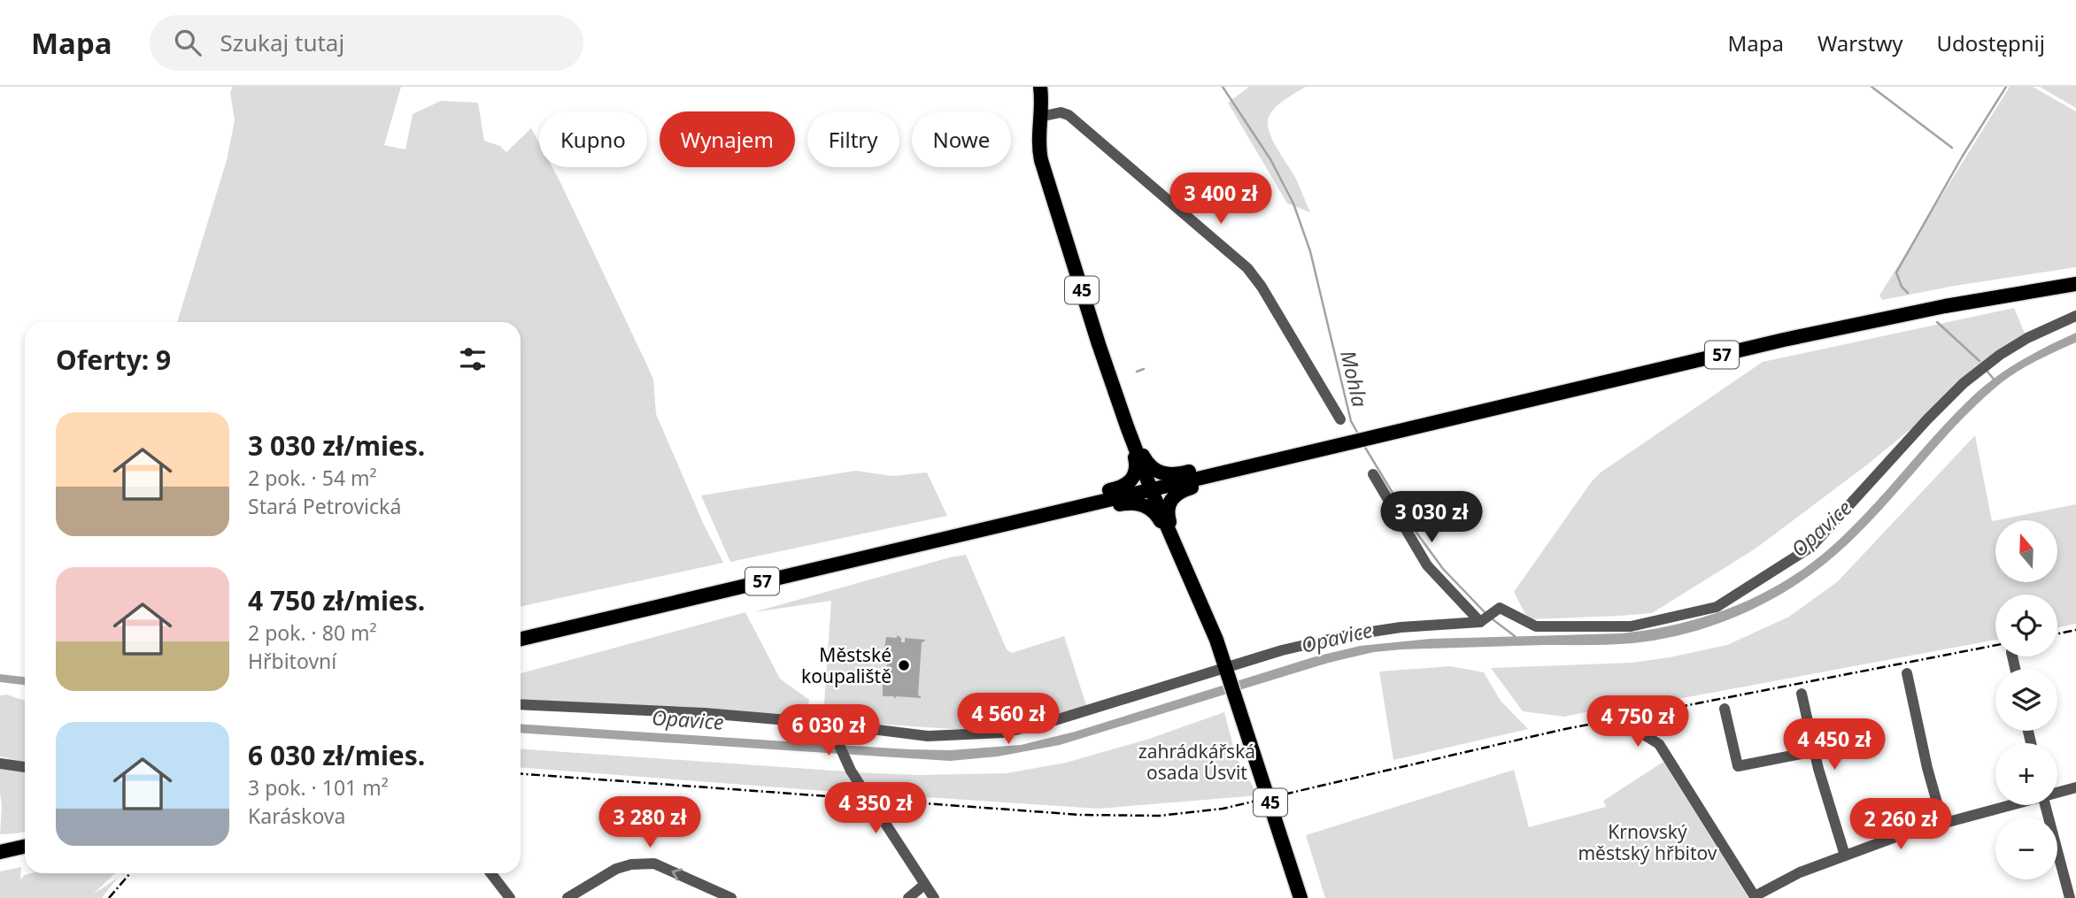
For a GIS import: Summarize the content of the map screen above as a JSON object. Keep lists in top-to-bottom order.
{
  "streets": {
    "main road": ["45", "57"]
  },
  "crossings": [
    ["45", "57"]
  ],
  "water": ["Mohla", "Opavice"],
  "parks": ["zahrádkářská osada Úsvit", "Krnovský městský hřbitov"],
  "places": ["Městské koupaliště"],
  "north": "top",
  "page": {
    "header": "Mapa",
    "search": "Szukaj tutaj",
    "nav": ["Mapa", "Warstwy", "Udostępnij"],
    "chip": [
      "Kupno",
      "Wynajem",
      "Filtry",
      "Nowe"
    ],
    "price": [
      "3 400 zł",
      "3 030 zł",
      "4 560 zł",
      "4 750 zł",
      "6 030 zł",
      "4 450 zł",
      "4 350 zł",
      "3 280 zł",
      "2 260 zł"
    ],
    "heading": "Oferty: 9",
    "list": [
      {
        "name": "3 030 zł/mies.",
        "note": "2 pok. · 54 m² · Stará Petrovická"
      },
      {
        "name": "4 750 zł/mies.",
        "note": "2 pok. · 80 m² · Hřbitovní"
      },
      {
        "name": "6 030 zł/mies.",
        "note": "3 pok. · 101 m² · Karáskova"
      }
    ],
    "map_buttons": ["+", "−"]
  }
}
